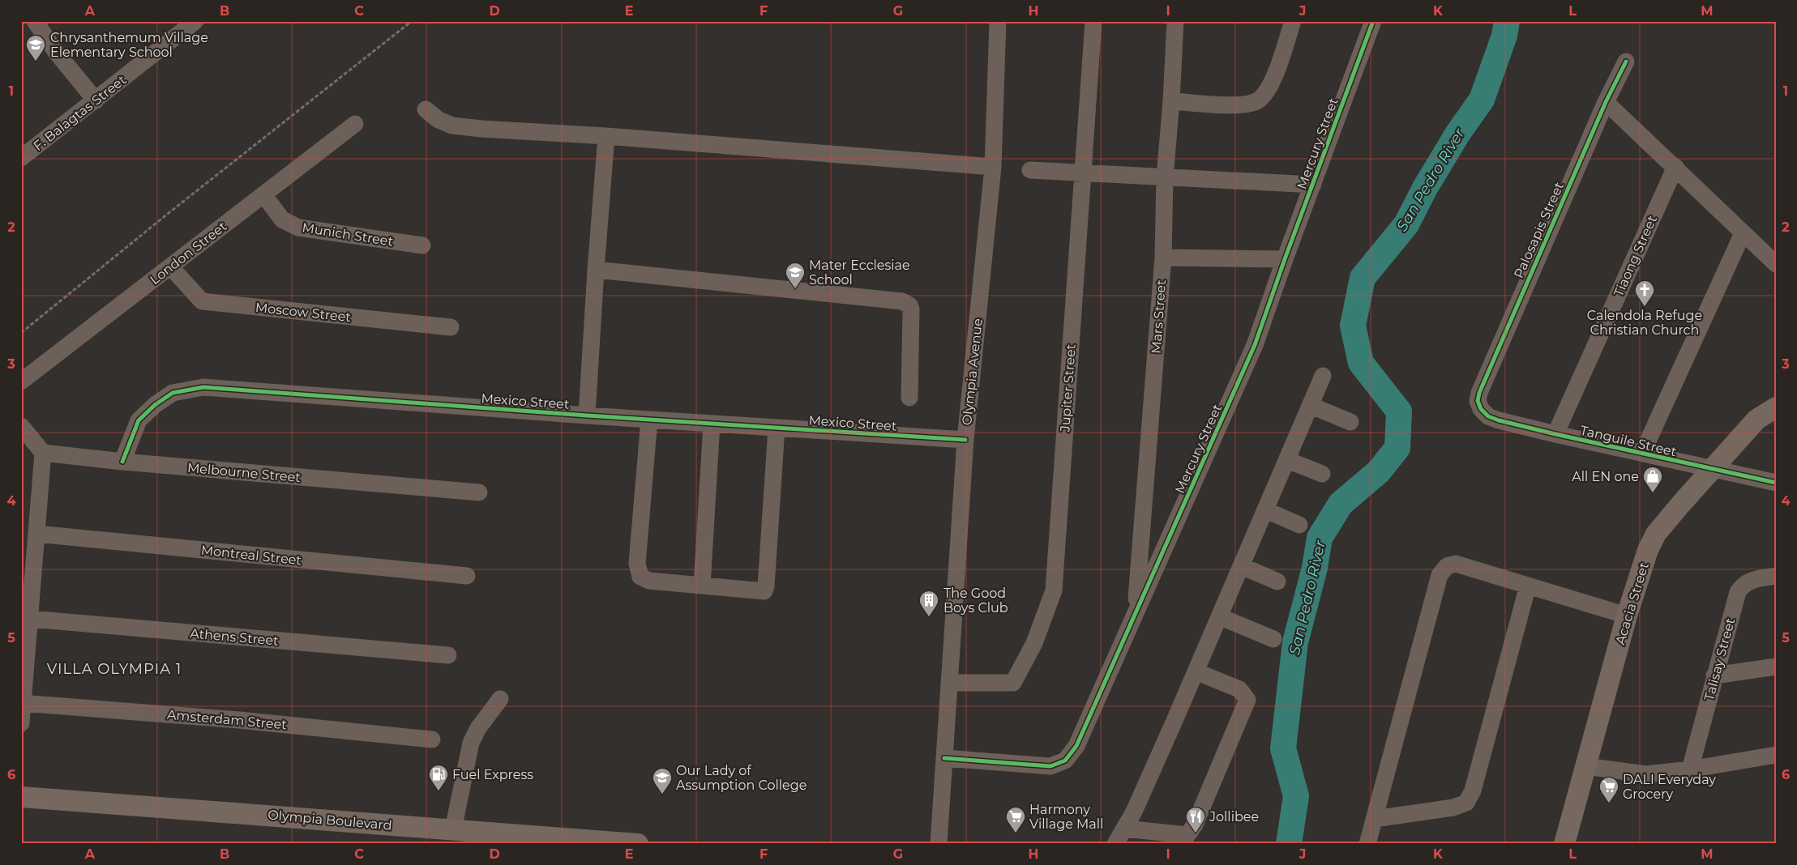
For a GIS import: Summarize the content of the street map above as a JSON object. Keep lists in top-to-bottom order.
{
  "streets": {
    "main road": ["Acacia Street", "Olympia Boulevard"],
    "street": [
      "F. Balagtas Street",
      "Mercury Street",
      "Palosapis Street",
      "Munich Street",
      "London Street",
      "Tiaong Street",
      "Moscow Street",
      "Mars Street",
      "Olympia Avenue",
      "Jupiter Street",
      "Mexico Street",
      "Tanguile Street",
      "Melbourne Street",
      "Montreal Street",
      "Athens Street",
      "Talisay Street",
      "Amsterdam Street"
    ]
  },
  "crossings": [
    ["Mercury Street", "Mars Street"],
    ["Mercury Street", "Olympia Avenue"],
    ["Palosapis Street", "Tanguile Street"],
    ["Munich Street", "London Street"],
    ["London Street", "Moscow Street"],
    ["Tiaong Street", "Tanguile Street"],
    ["Olympia Avenue", "Jupiter Street"],
    ["Olympia Avenue", "Mexico Street"],
    ["Mexico Street", "Melbourne Street"],
    ["Tanguile Street", "Acacia Street"]
  ],
  "districts": ["VILLA OLYMPIA 1"],
  "water": ["San Pedro River"],
  "places": {
    "school or university": ["Chrysanthemum Village Elementary School", "Mater Ecclesiae School", "Our Lady of Assumption College"],
    "church": ["Calendola Refuge Christian Church"],
    "shop": ["All EN one"],
    "building": ["The Good Boys Club"],
    "fuel station": ["Fuel Express"],
    "supermarket": ["DALI Everyday Grocery", "Harmony Village Mall"],
    "restaurant": ["Jollibee"]
  },
  "grid": {
    "columns": [
      "A",
      "B",
      "C",
      "D",
      "E",
      "F",
      "G",
      "H",
      "I",
      "J",
      "K",
      "L",
      "M"
    ],
    "rows": [
      "1",
      "2",
      "3",
      "4",
      "5",
      "6"
    ]
  }
}
